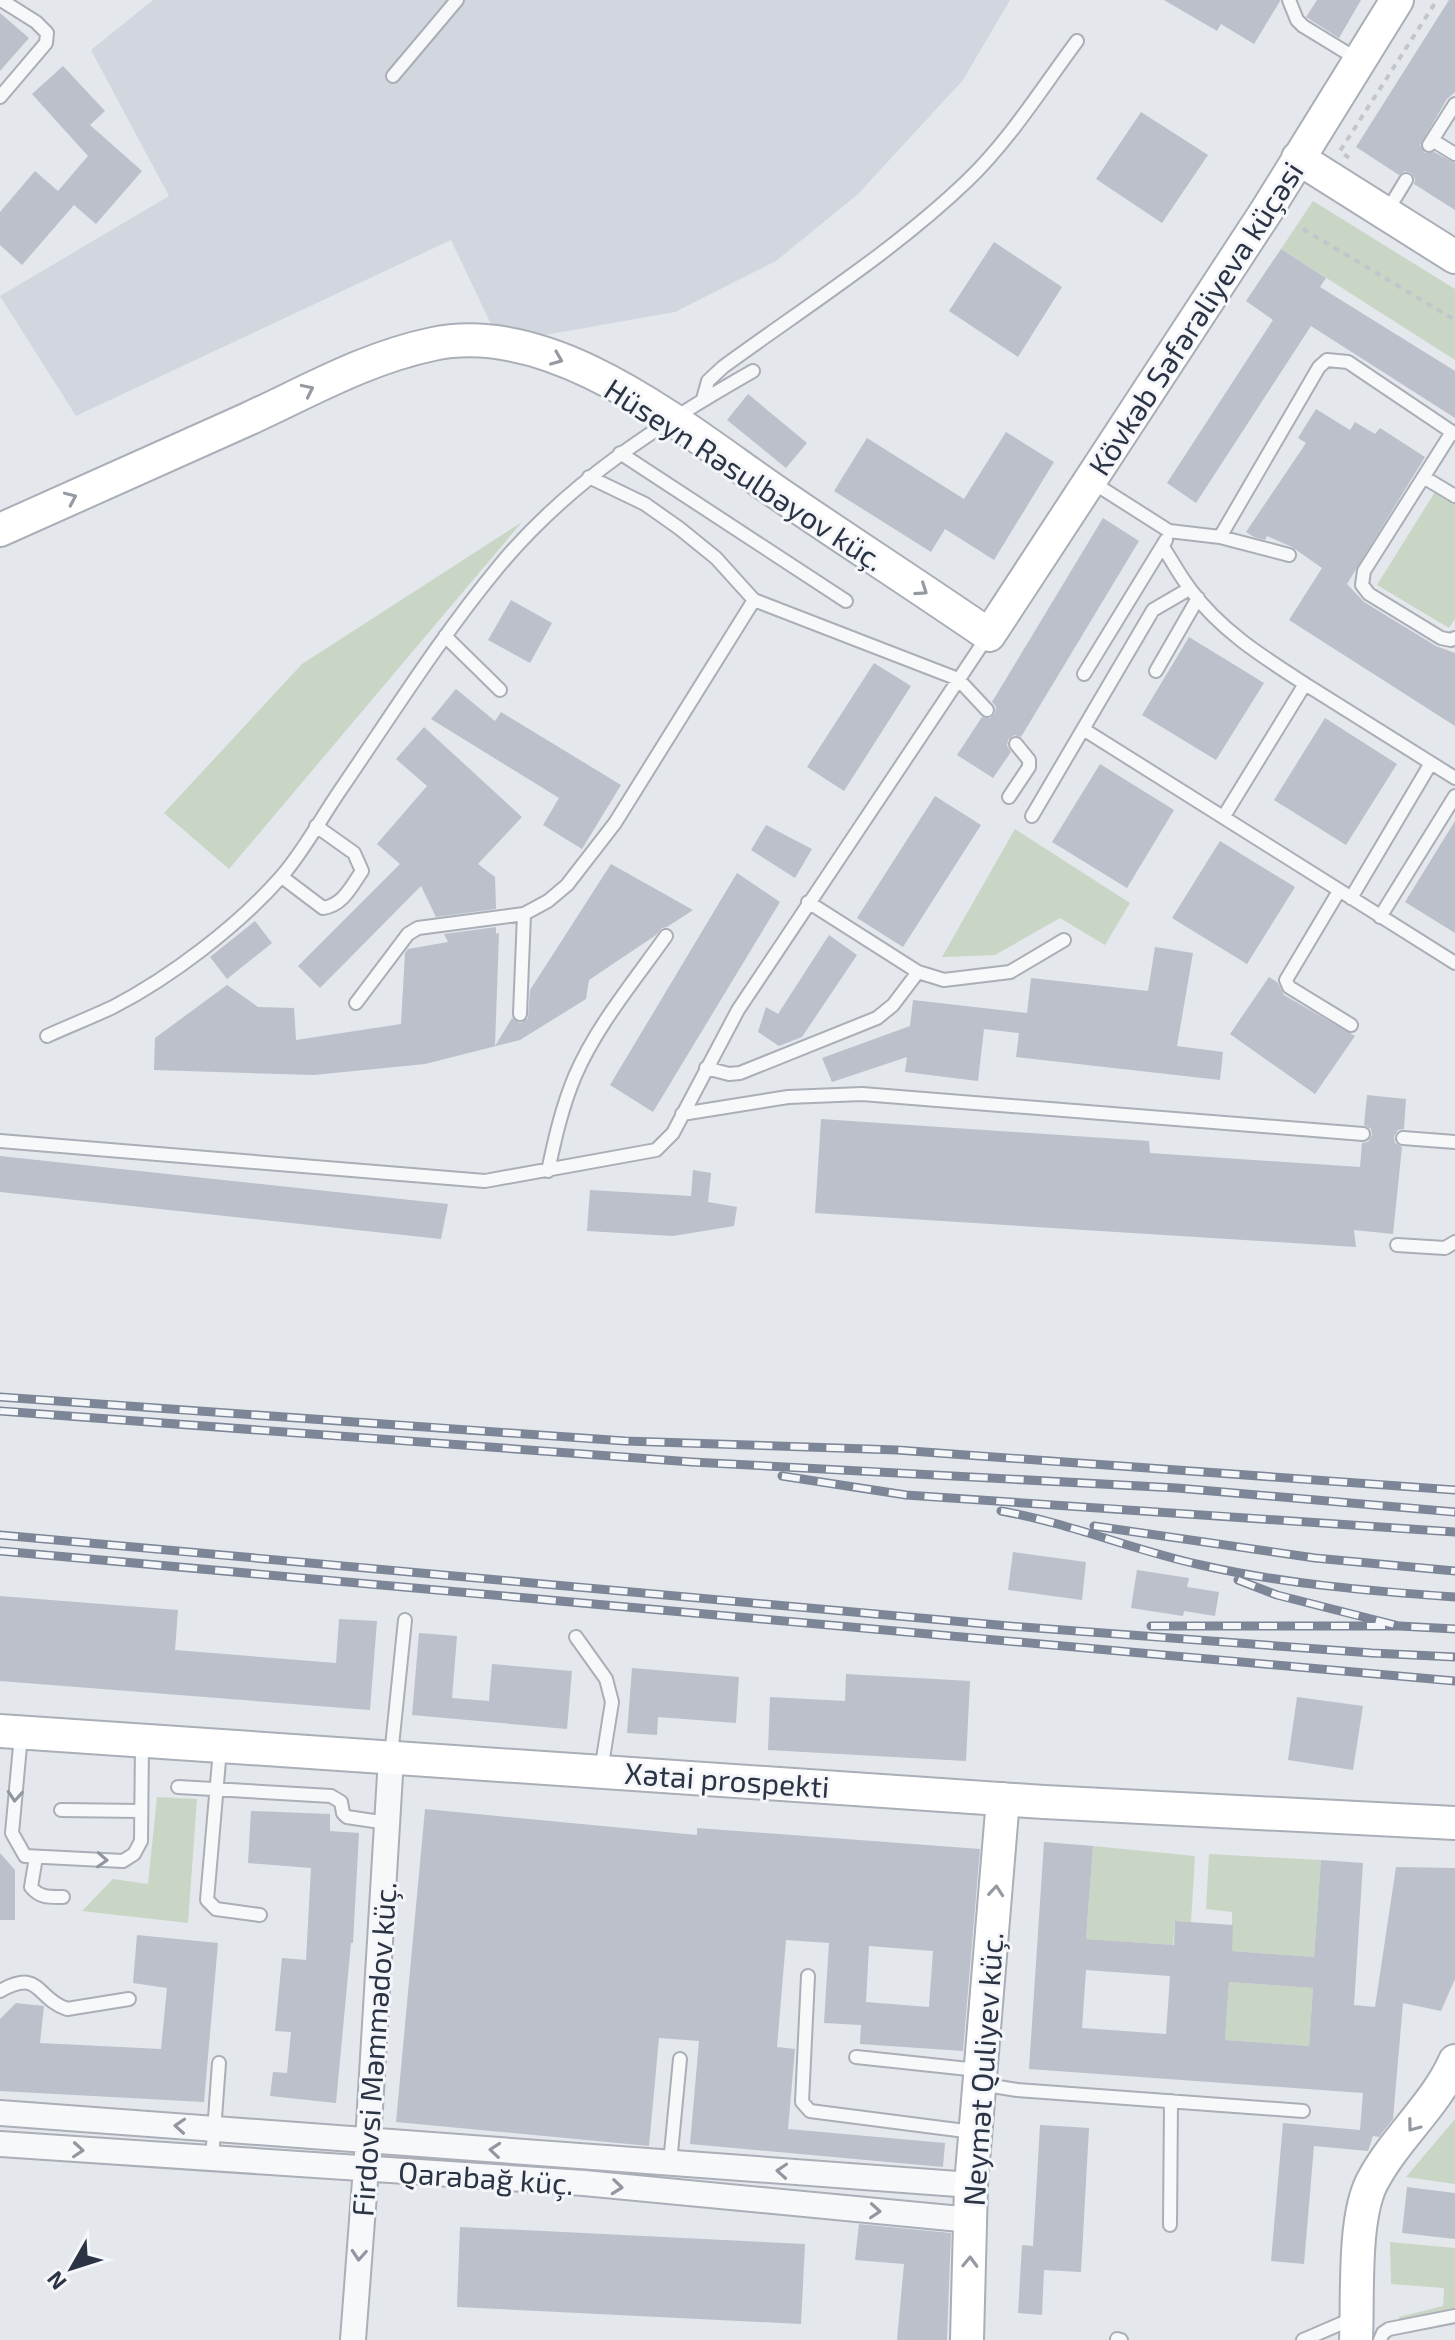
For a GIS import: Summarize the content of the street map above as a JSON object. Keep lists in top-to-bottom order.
{
  "streets": {
    "street": [
      "Kövkəb Səfərəliyeva küçəsi",
      "Hüseyn Rəsulbəyov küç.",
      "Xətai prospekti",
      "Firdovsi Məmmədov küç.",
      "Neymət Quliyev küç.",
      "Qarabağ küç."
    ]
  },
  "crossings": [
    ["Kövkəb Səfərəliyeva küçəsi", "Hüseyn Rəsulbəyov küç."],
    ["Xətai prospekti", "Firdovsi Məmmədov küç."],
    ["Xətai prospekti", "Neymət Quliyev küç."],
    ["Firdovsi Məmmədov küç.", "Qarabağ küç."],
    ["Neymət Quliyev küç.", "Qarabağ küç."]
  ],
  "one_way": ["Hüseyn Rəsulbəyov küç.", "Neymət Quliyev küç."],
  "north": "bottom left"
}
